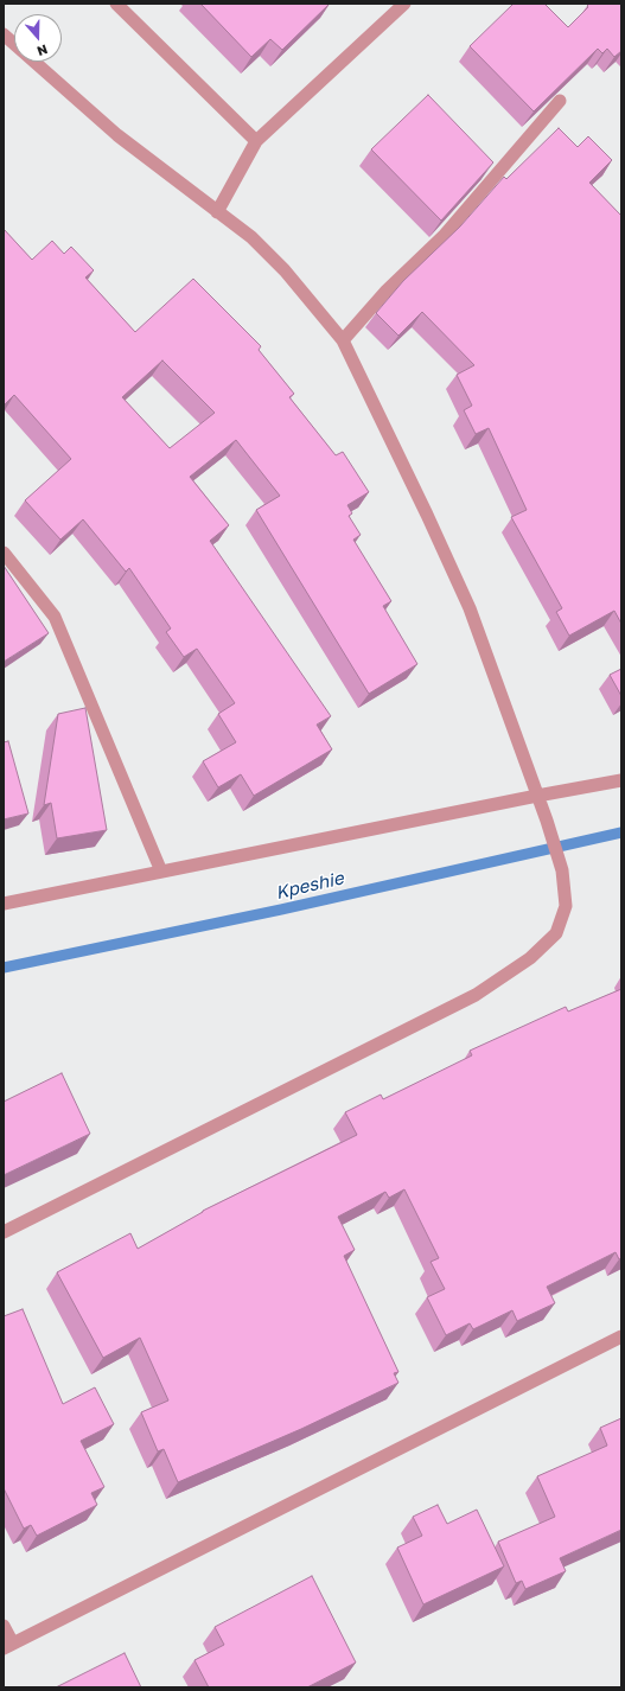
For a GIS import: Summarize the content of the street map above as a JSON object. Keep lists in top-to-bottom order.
{
  "water": ["Kpeshie"],
  "north": "bottom"
}
